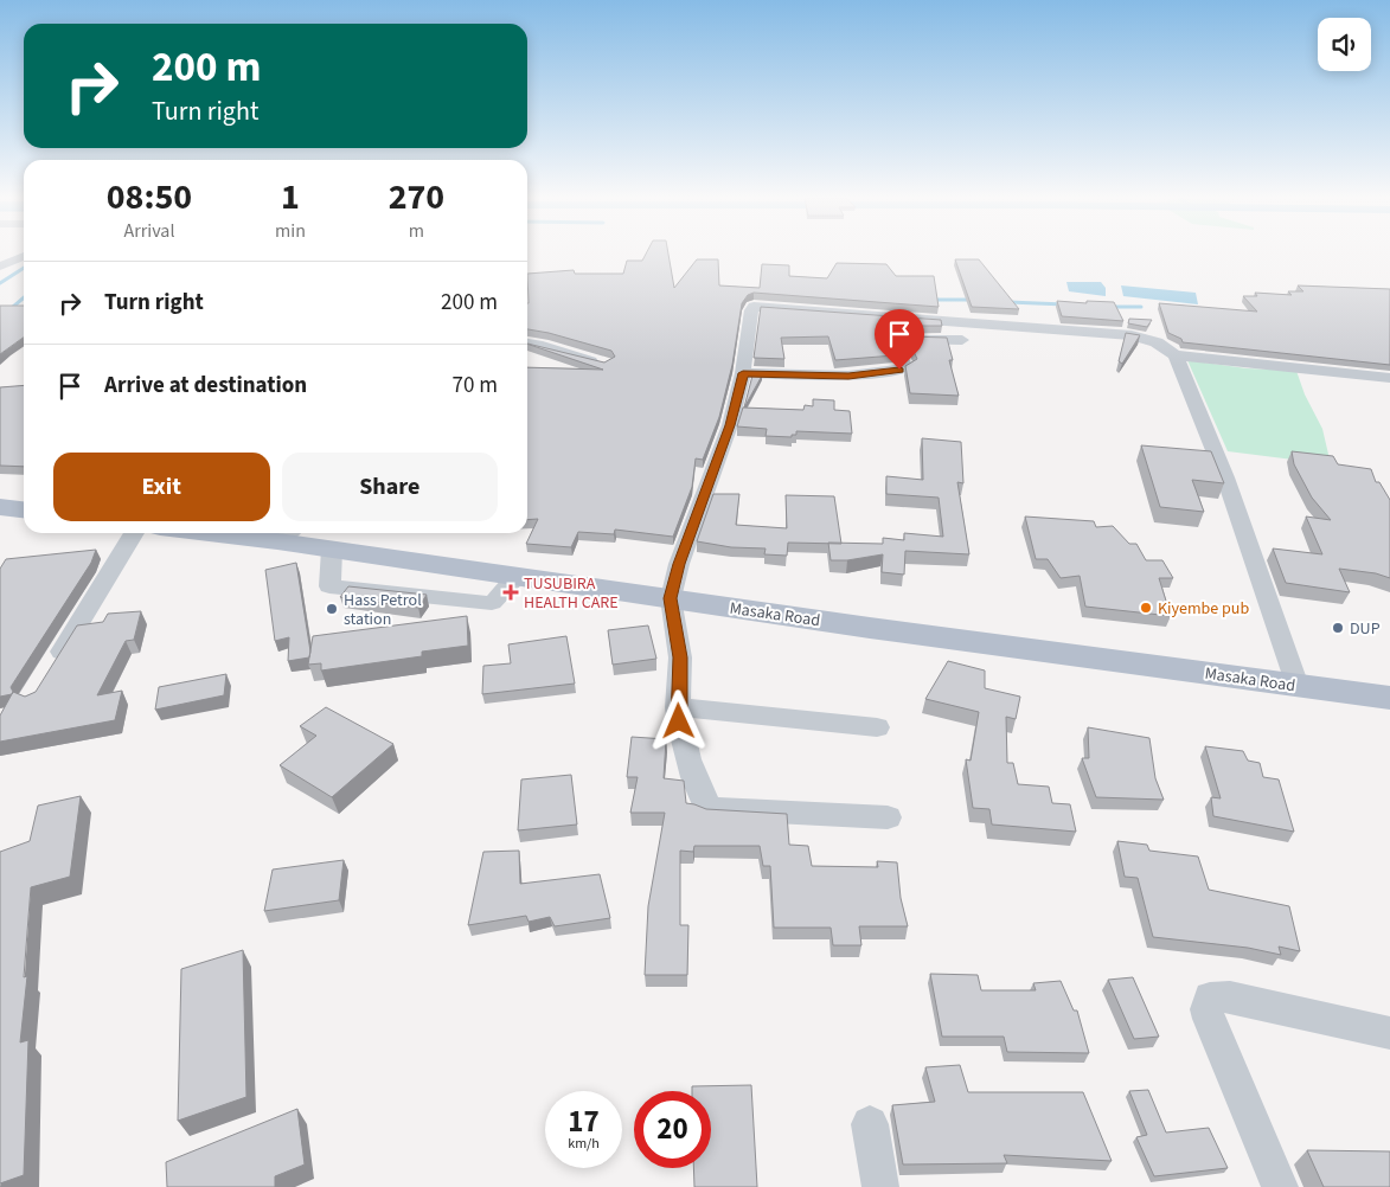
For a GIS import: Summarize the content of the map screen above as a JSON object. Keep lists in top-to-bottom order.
{
  "streets": {
    "main road": ["Masaka Road"]
  },
  "places": {
    "health": ["TUSUBIRA HEALTH CARE"],
    "other": ["Kiyembe pub", "Hass Petrol station", "DUP"]
  },
  "page": {
    "turn": ["200 m", "Turn right"],
    "eta": [
      "08:50",
      "Arrival",
      "1",
      "min",
      "270",
      "m"
    ],
    "list": [
      {
        "name": "Turn right",
        "value": "200 m"
      },
      {
        "name": "Arrive at destination",
        "value": "70 m"
      }
    ],
    "buttons": ["Exit", "Share"],
    "speed": "17 km/h",
    "limit": "20"
  }
}
